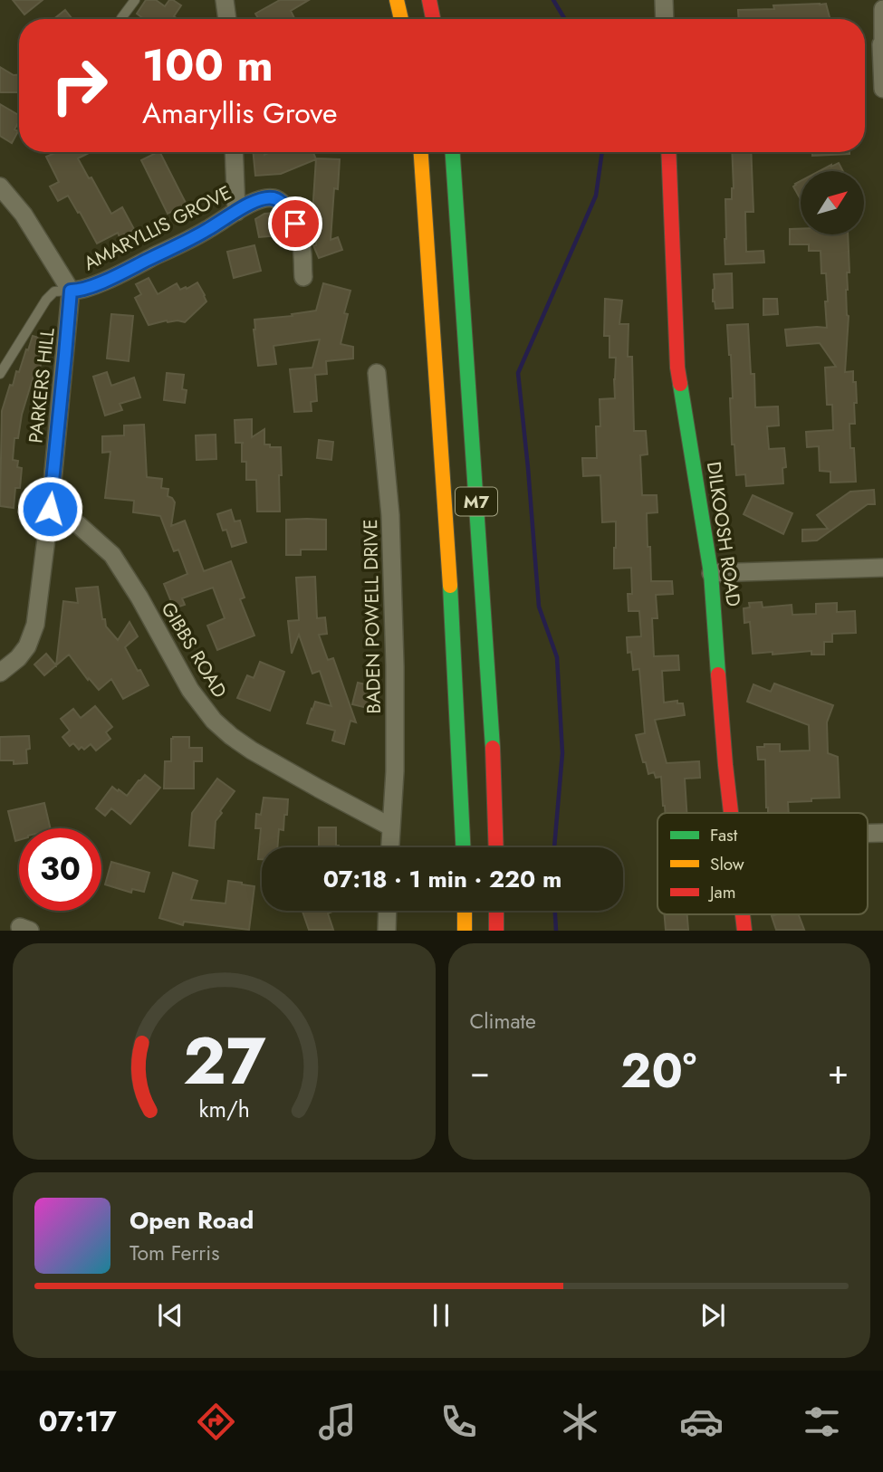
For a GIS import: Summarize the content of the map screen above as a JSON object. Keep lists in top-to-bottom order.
{
  "streets": {
    "main road": ["M7", "DILKOOSH ROAD"],
    "street": [
      "AMARYLLIS GROVE",
      "PARKERS HILL",
      "BADEN POWELL DRIVE",
      "GIBBS ROAD"
    ]
  },
  "crossings": [
    ["AMARYLLIS GROVE", "PARKERS HILL"],
    ["PARKERS HILL", "GIBBS ROAD"],
    ["BADEN POWELL DRIVE", "GIBBS ROAD"]
  ],
  "legend": ["Fast", "Slow", "Jam"],
  "north": "top right",
  "page": {
    "turn": ["100 m", "Amaryllis Grove"],
    "limit": "30",
    "trip": "07:18 · 1 min · 220 m",
    "tile": "Climate",
    "heat": ["−", "20°", "+"],
    "song": ["Open Road", "Tom Ferris"],
    "tabs": "07:17",
    "gauge": ["27", "km/h"]
  }
}
